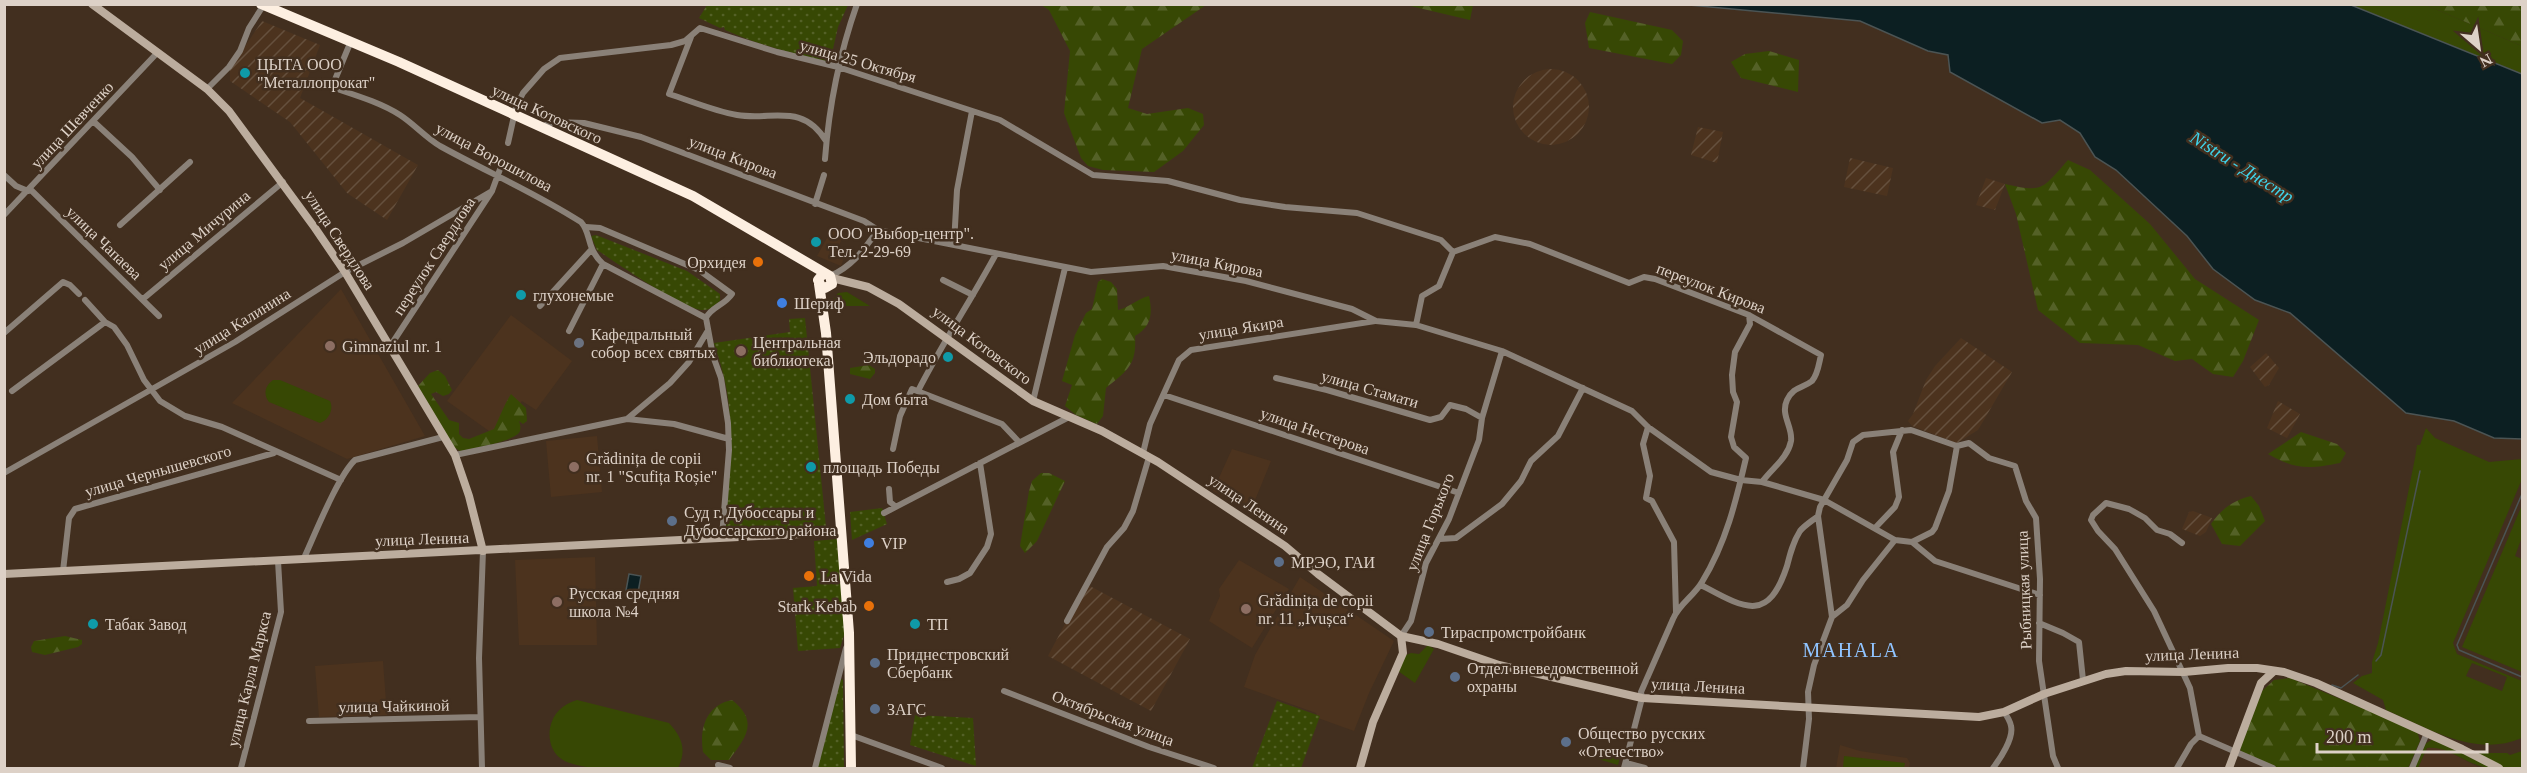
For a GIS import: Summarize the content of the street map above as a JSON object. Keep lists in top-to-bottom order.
{
  "streets": {
    "highway": ["улица Котовского"],
    "street": [
      "улица 25 Октября",
      "улица Шевченко",
      "улица Ворошилова",
      "улица Кирова",
      "улица Мичурина",
      "улица Свердлова",
      "улица Чапаева",
      "переулок Свердлова",
      "переулок Кирова",
      "улица Калинина",
      "улица Якира",
      "улица Стамати",
      "улица Нестерова",
      "улица Чернышевского",
      "улица Ленина",
      "улица Горького",
      "Рыбницкая улица",
      "улица Карла Маркса",
      "улица Чайкиной",
      "Октябрьская улица"
    ]
  },
  "crossings": [
    ["улица 25 Октября", "улица Котовского"],
    ["улица 25 Октября", "переулок Кирова"],
    ["улица Котовского", "улица Ворошилова"],
    ["улица Котовского", "улица Кирова"],
    ["улица Котовского", "улица Ленина"],
    ["улица Шевченко", "улица Свердлова"],
    ["улица Шевченко", "улица Чапаева"],
    ["улица Ворошилова", "переулок Свердлова"],
    ["улица Кирова", "переулок Кирова"],
    ["улица Кирова", "улица Якира"],
    ["улица Кирова", "улица Горького"],
    ["улица Мичурина", "улица Свердлова"],
    ["улица Мичурина", "улица Чапаева"],
    ["улица Свердлова", "переулок Свердлова"],
    ["улица Свердлова", "улица Калинина"],
    ["улица Свердлова", "улица Ленина"],
    ["переулок Свердлова", "улица Калинина"],
    ["улица Калинина", "улица Чернышевского"],
    ["улица Якира", "улица Нестерова"],
    ["улица Якира", "улица Ленина"],
    ["улица Стамати", "улица Горького"],
    ["улица Нестерова", "улица Горького"],
    ["улица Чернышевского", "улица Ленина"],
    ["улица Ленина", "улица Горького"],
    ["улица Ленина", "Рыбницкая улица"],
    ["улица Ленина", "улица Карла Маркса"]
  ],
  "districts": ["MAHALA"],
  "water": ["Nistru - Днестр"],
  "places": [
    "ЦЫТА ООО \"Металлопрокат\"",
    "ООО \"Выбор-центр\". Тел. 2-29-69",
    "Орхидея",
    "глухонемые",
    "Шериф",
    "Кафедральный собор всех святых",
    "Gimnaziul nr. 1",
    "Центральная библиотека",
    "Эльдорадо",
    "Дом быта",
    "Grădinița de copii nr. 1 \"Scufița Roșie\"",
    "площадь Победы",
    "Суд г. Дубоссары и Дубоссарского района",
    "VIP",
    "МРЭО, ГАИ",
    "La Vida",
    "Русская средняя школа №4",
    "Stark Kebab",
    "Grădinița de copii nr. 11 „Ivușca“",
    "Табак Завод",
    "ТП",
    "Тираспромстройбанк",
    "Приднестровский Сбербанк",
    "Отдел вневедомственной охраны",
    "ЗАГС",
    "Общество русских «Отечество»"
  ],
  "scale_bar": "200 m",
  "north": "bottom right"
}
